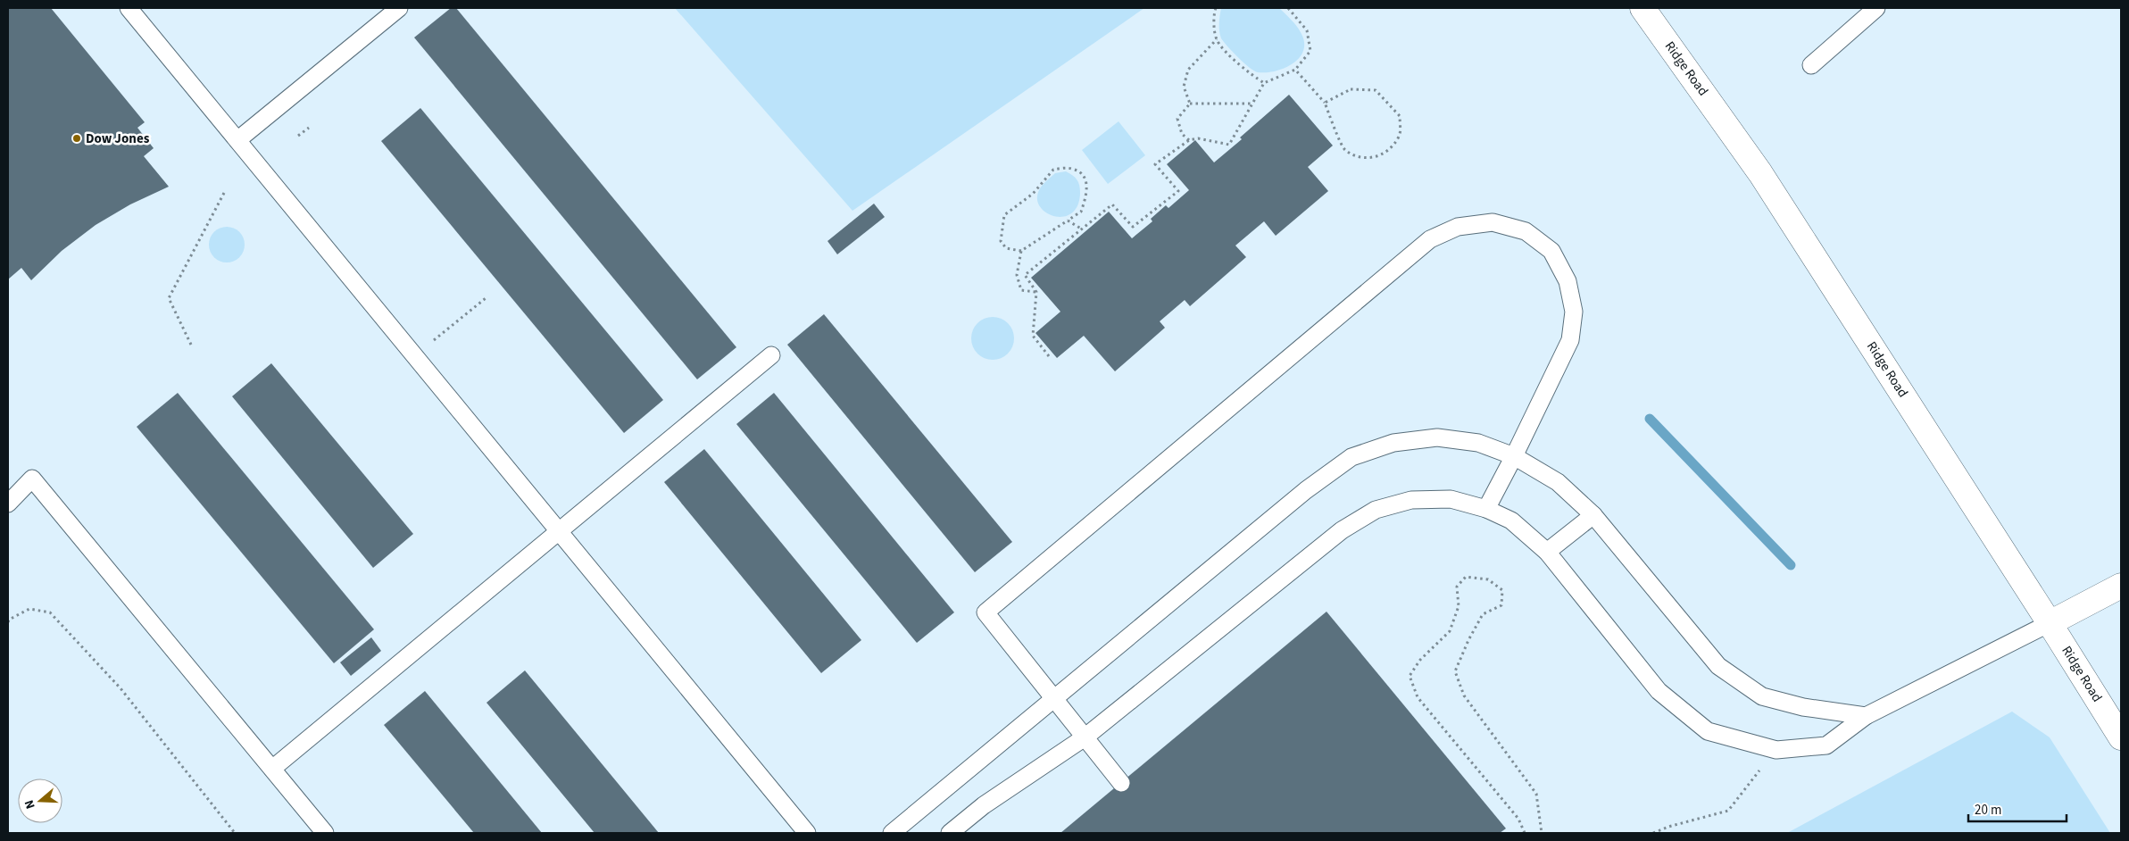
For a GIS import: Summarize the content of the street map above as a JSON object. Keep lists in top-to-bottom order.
{
  "streets": {
    "street": ["Ridge Road"]
  },
  "places": ["Dow Jones"],
  "scale_bar": "20 m",
  "north": "left"
}
